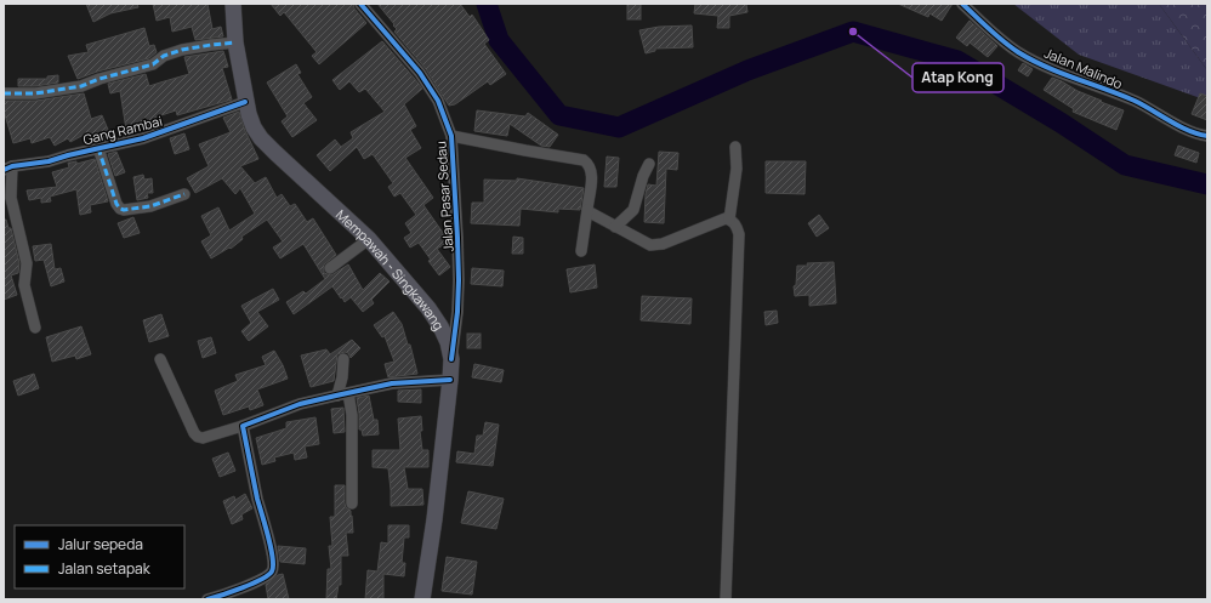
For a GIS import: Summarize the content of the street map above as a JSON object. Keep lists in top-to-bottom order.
{
  "streets": {
    "highway": ["Mempawah - Singkawang"],
    "street": ["Jalan Malindo", "Gang Rambai", "Jalan Pasar Sedau"]
  },
  "crossings": [
    ["Gang Rambai", "Mempawah - Singkawang"],
    ["Jalan Pasar Sedau", "Mempawah - Singkawang"]
  ],
  "places": ["Atap Kong"],
  "legend": ["Jalur sepeda", "Jalan setapak"]
}
